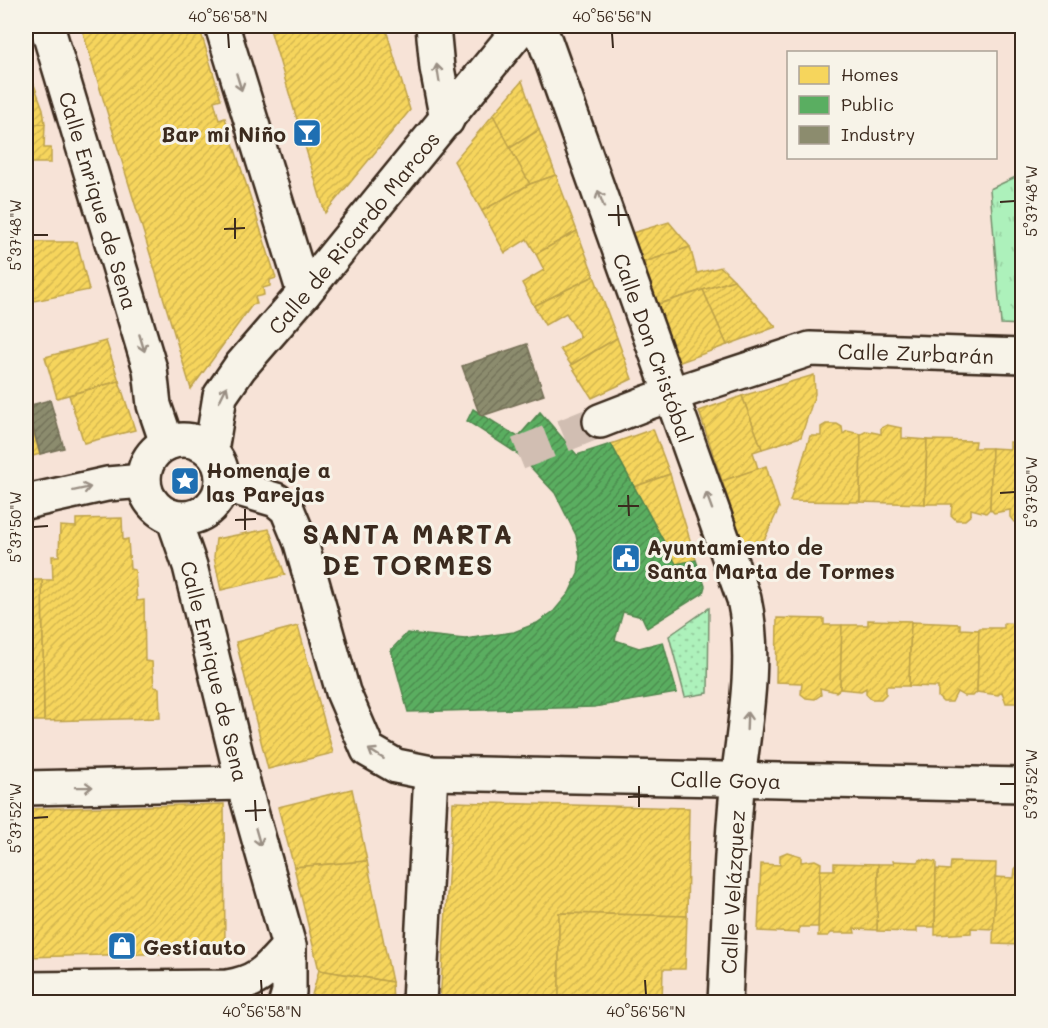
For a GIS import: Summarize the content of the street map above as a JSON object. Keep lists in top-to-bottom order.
{
  "streets": {
    "street": [
      "Calle Enrique de Sena",
      "Calle de Ricardo Marcos",
      "Calle Don Cristóbal",
      "Calle Zurbarán",
      "Calle Goya",
      "Calle Velázquez"
    ]
  },
  "crossings": [
    ["Calle Enrique de Sena", "Calle de Ricardo Marcos"],
    ["Calle Enrique de Sena", "Calle Goya"],
    ["Calle de Ricardo Marcos", "Calle Goya"],
    ["Calle Don Cristóbal", "Calle Zurbarán"],
    ["Calle Don Cristóbal", "Calle Velázquez"],
    ["Calle Goya", "Calle Velázquez"]
  ],
  "one_way": ["Calle Don Cristóbal", "Calle Goya", "Calle Velázquez"],
  "districts": ["SANTA MARTA DE TORMES"],
  "places": {
    "bar": ["Bar mi Niño"],
    "place": ["Homenaje a las Parejas"],
    "public building": ["Ayuntamiento de Santa Marta de Tormes"],
    "shop": ["Gestiauto"]
  },
  "legend": ["Homes", "Public", "Industry"],
  "coordinates": [
    "40°56'58\"N",
    "40°56'56\"N",
    "5°37'48\"W",
    "5°37'50\"W",
    "5°37'52\"W"
  ]
}
